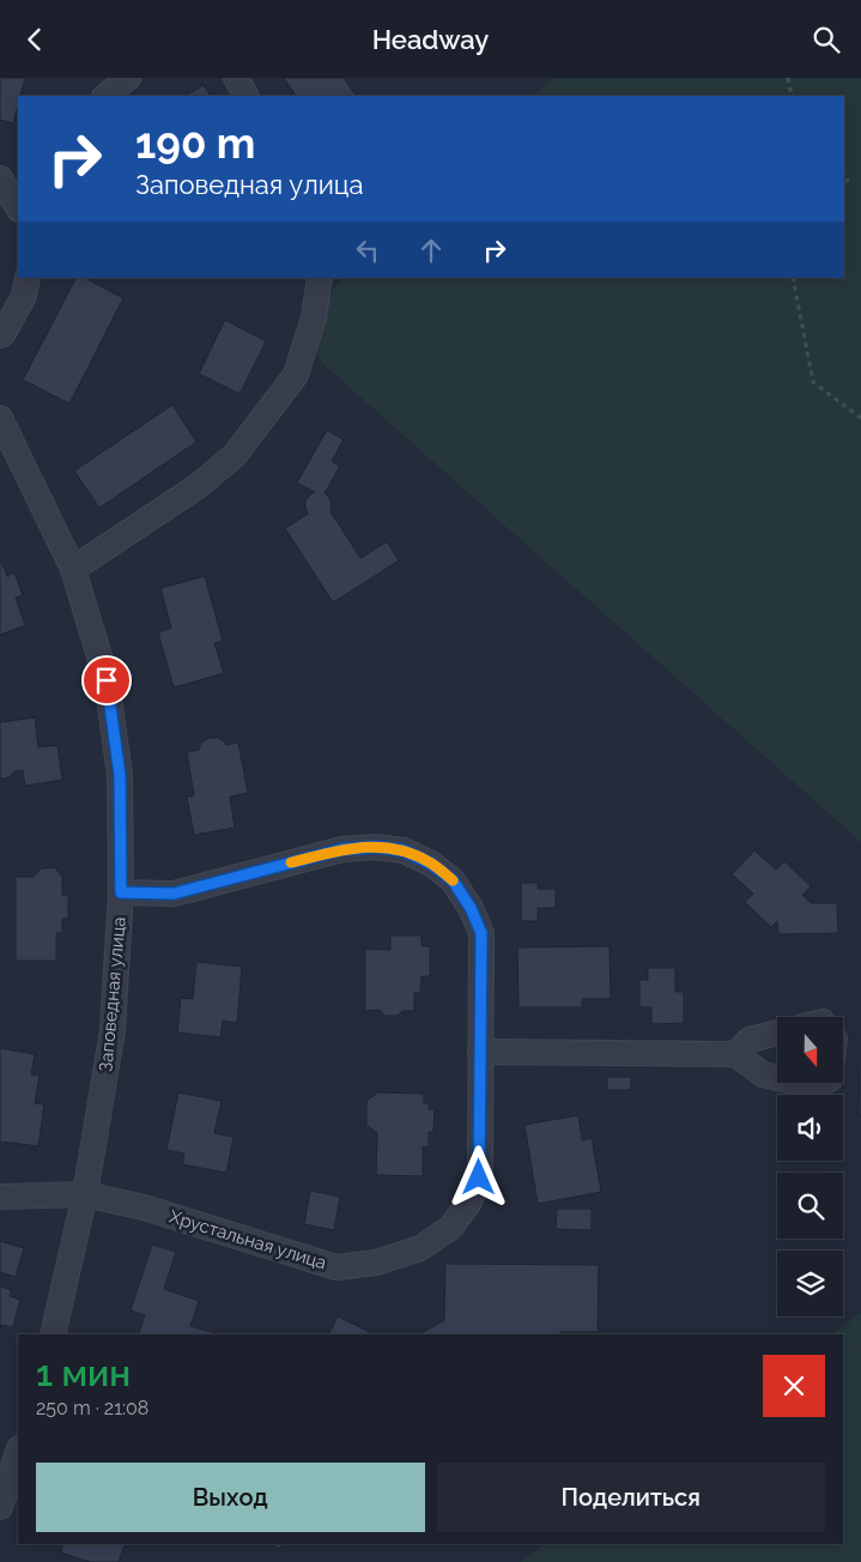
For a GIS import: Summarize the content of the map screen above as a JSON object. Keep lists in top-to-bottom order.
{
  "streets": {
    "street": ["Заповедная улица", "Хрустальная улица"]
  },
  "crossings": [
    ["Заповедная улица", "Хрустальная улица"]
  ],
  "north": "bottom",
  "page": {
    "header": "Headway",
    "turn": ["190 m", "Заповедная улица"],
    "heading": ["1 мин", "250 m · 21:08"],
    "buttons": ["Выход", "Поделиться"]
  }
}
